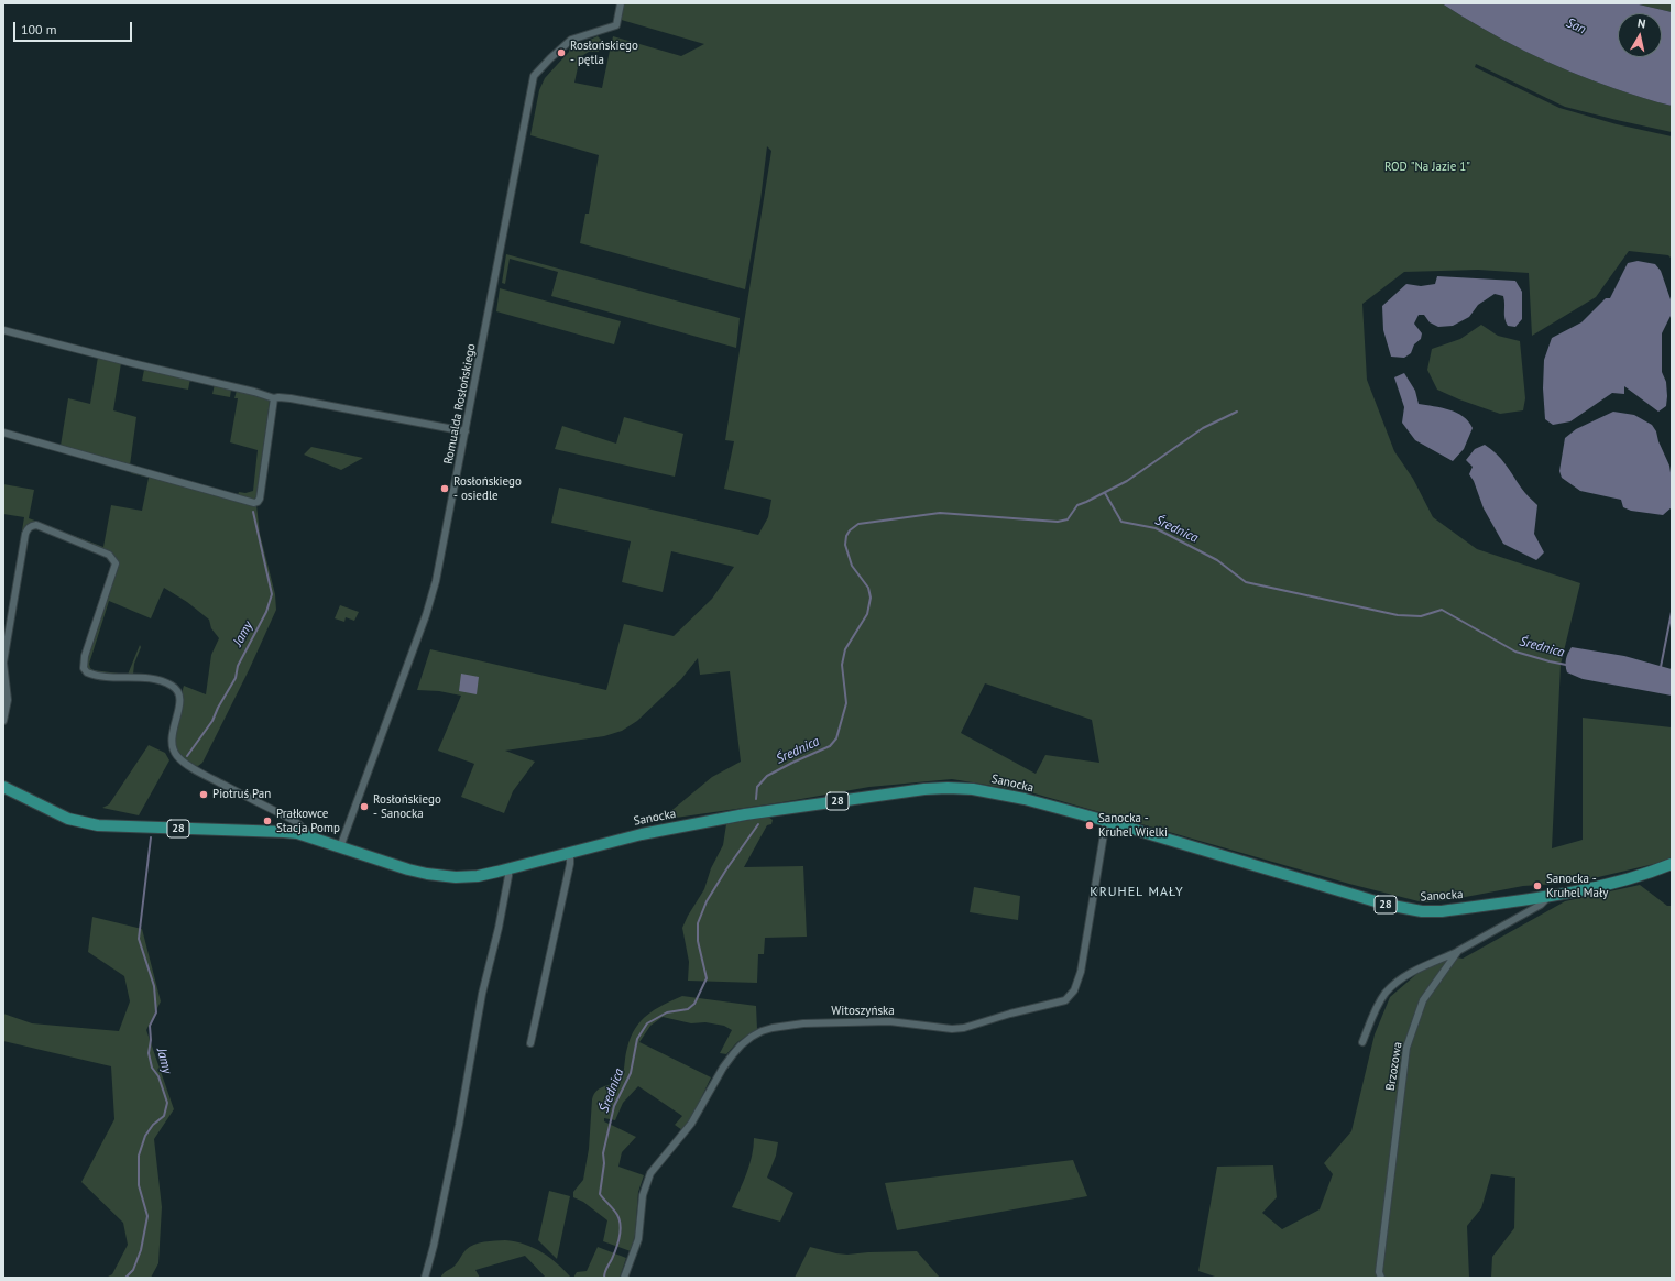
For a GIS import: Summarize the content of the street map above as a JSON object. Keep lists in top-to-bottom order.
{
  "streets": {
    "main road": ["Sanocka", "28"],
    "street": ["Romualda Rosłońskiego", "Witoszyńska", "Brzozowa"]
  },
  "crossings": [
    ["Romualda Rosłońskiego", "Sanocka"],
    ["Romualda Rosłońskiego", "28"],
    ["Sanocka", "28"],
    ["Sanocka", "Witoszyńska"],
    ["Sanocka", "Brzozowa"]
  ],
  "districts": ["KRUHEL MAŁY"],
  "water": ["San", "Średnica", "Jamy"],
  "parks": ["ROD \"Na Jazie 1\""],
  "places": [
    "Rosłońskiego - pętla",
    "Rosłońskiego - osiedle",
    "Piotruś Pan",
    "Rosłońskiego - Sanocka",
    "Prałkowce Stacja Pomp",
    "Sanocka - Kruhel Wielki",
    "Sanocka - Kruhel Mały"
  ],
  "scale_bar": "100 m",
  "north": "top"
}
